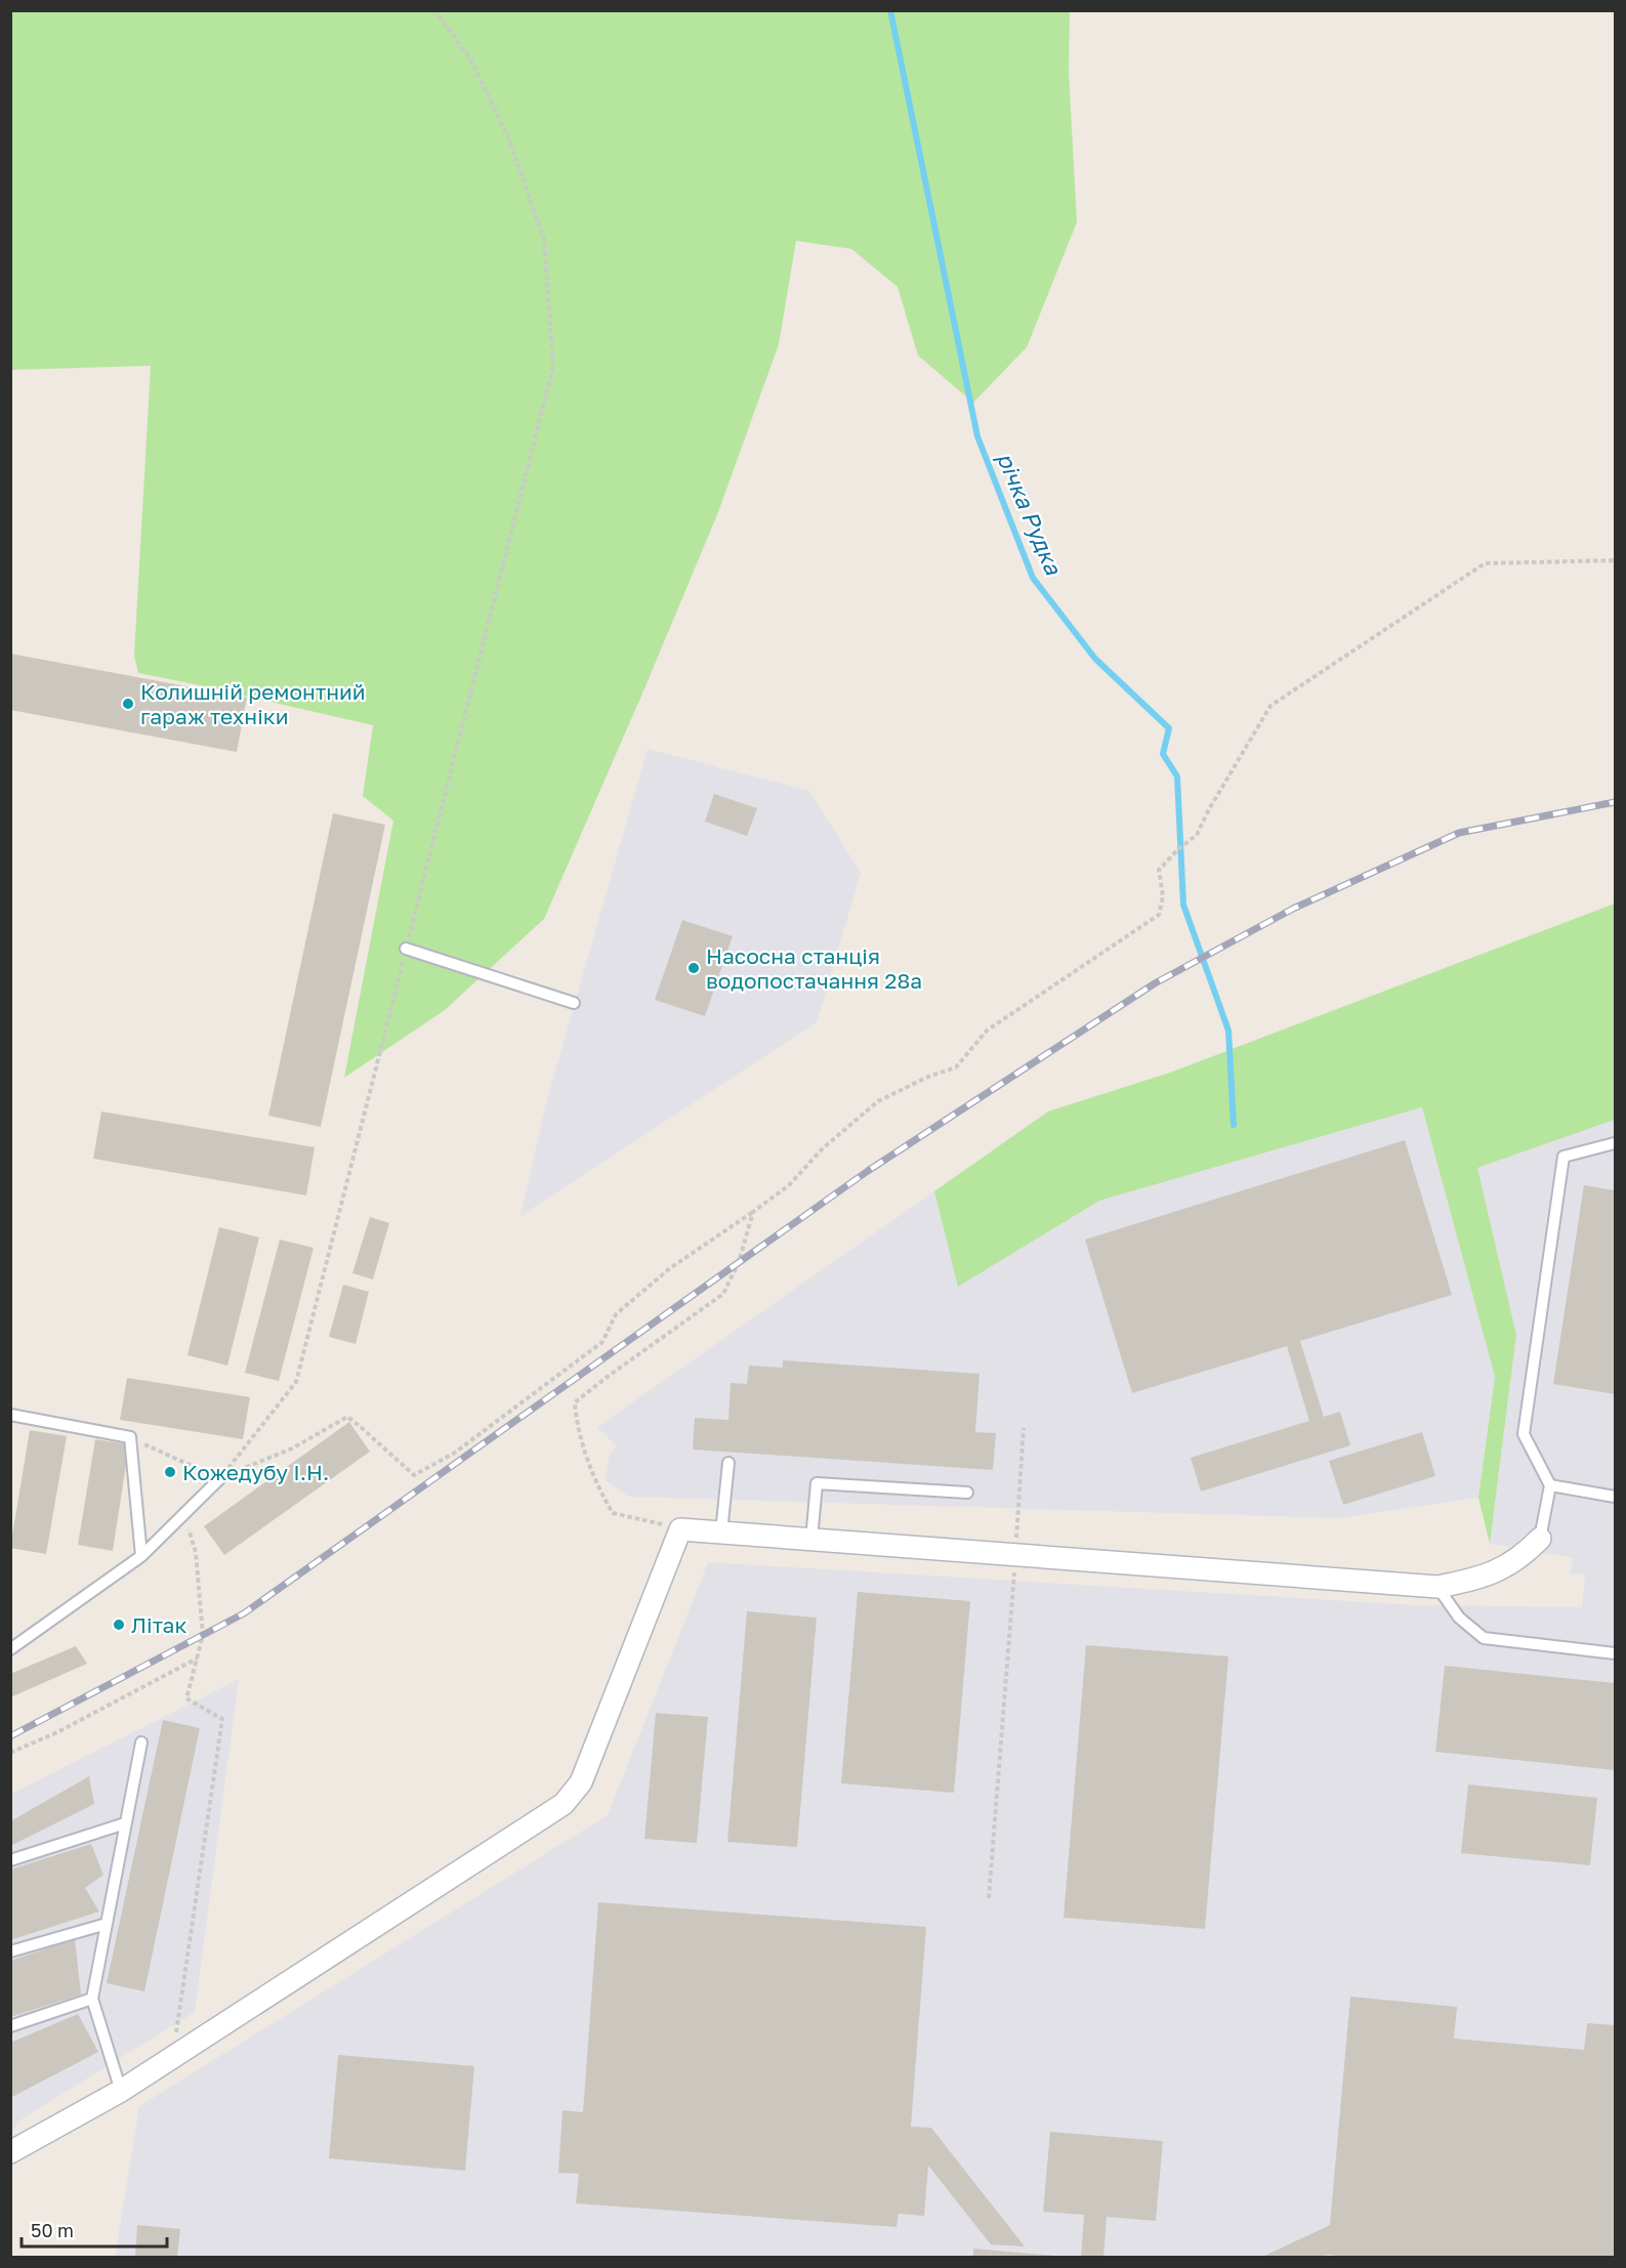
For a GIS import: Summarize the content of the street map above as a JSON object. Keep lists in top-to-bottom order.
{
  "water": ["річка Рудка"],
  "places": [
    "Колишній ремонтний гараж техніки",
    "Насосна станція водопостачання 28а",
    "Кожедубу І.Н.",
    "Літак"
  ],
  "scale_bar": "50 m"
}
